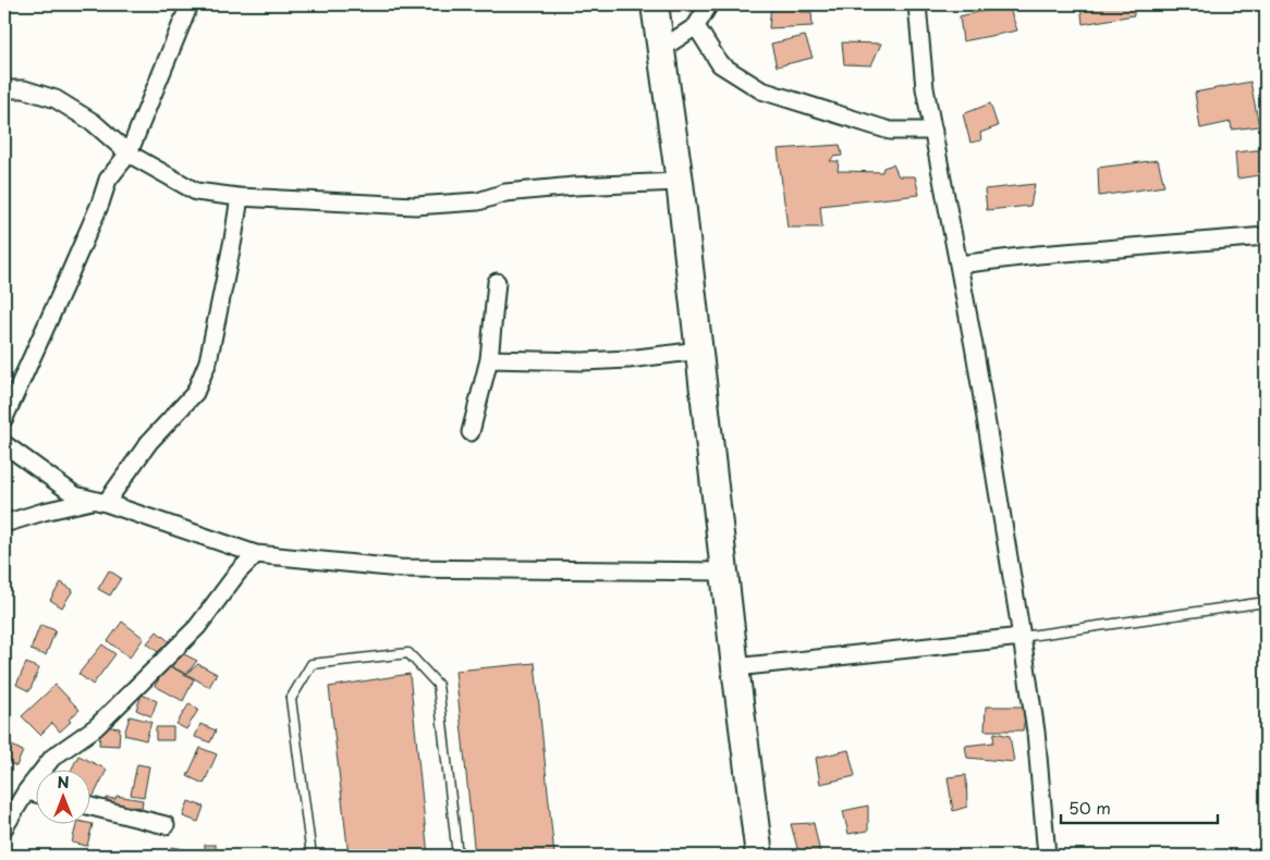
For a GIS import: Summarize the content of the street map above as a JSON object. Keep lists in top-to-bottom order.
{
  "scale_bar": "50 m",
  "north": "top"
}
